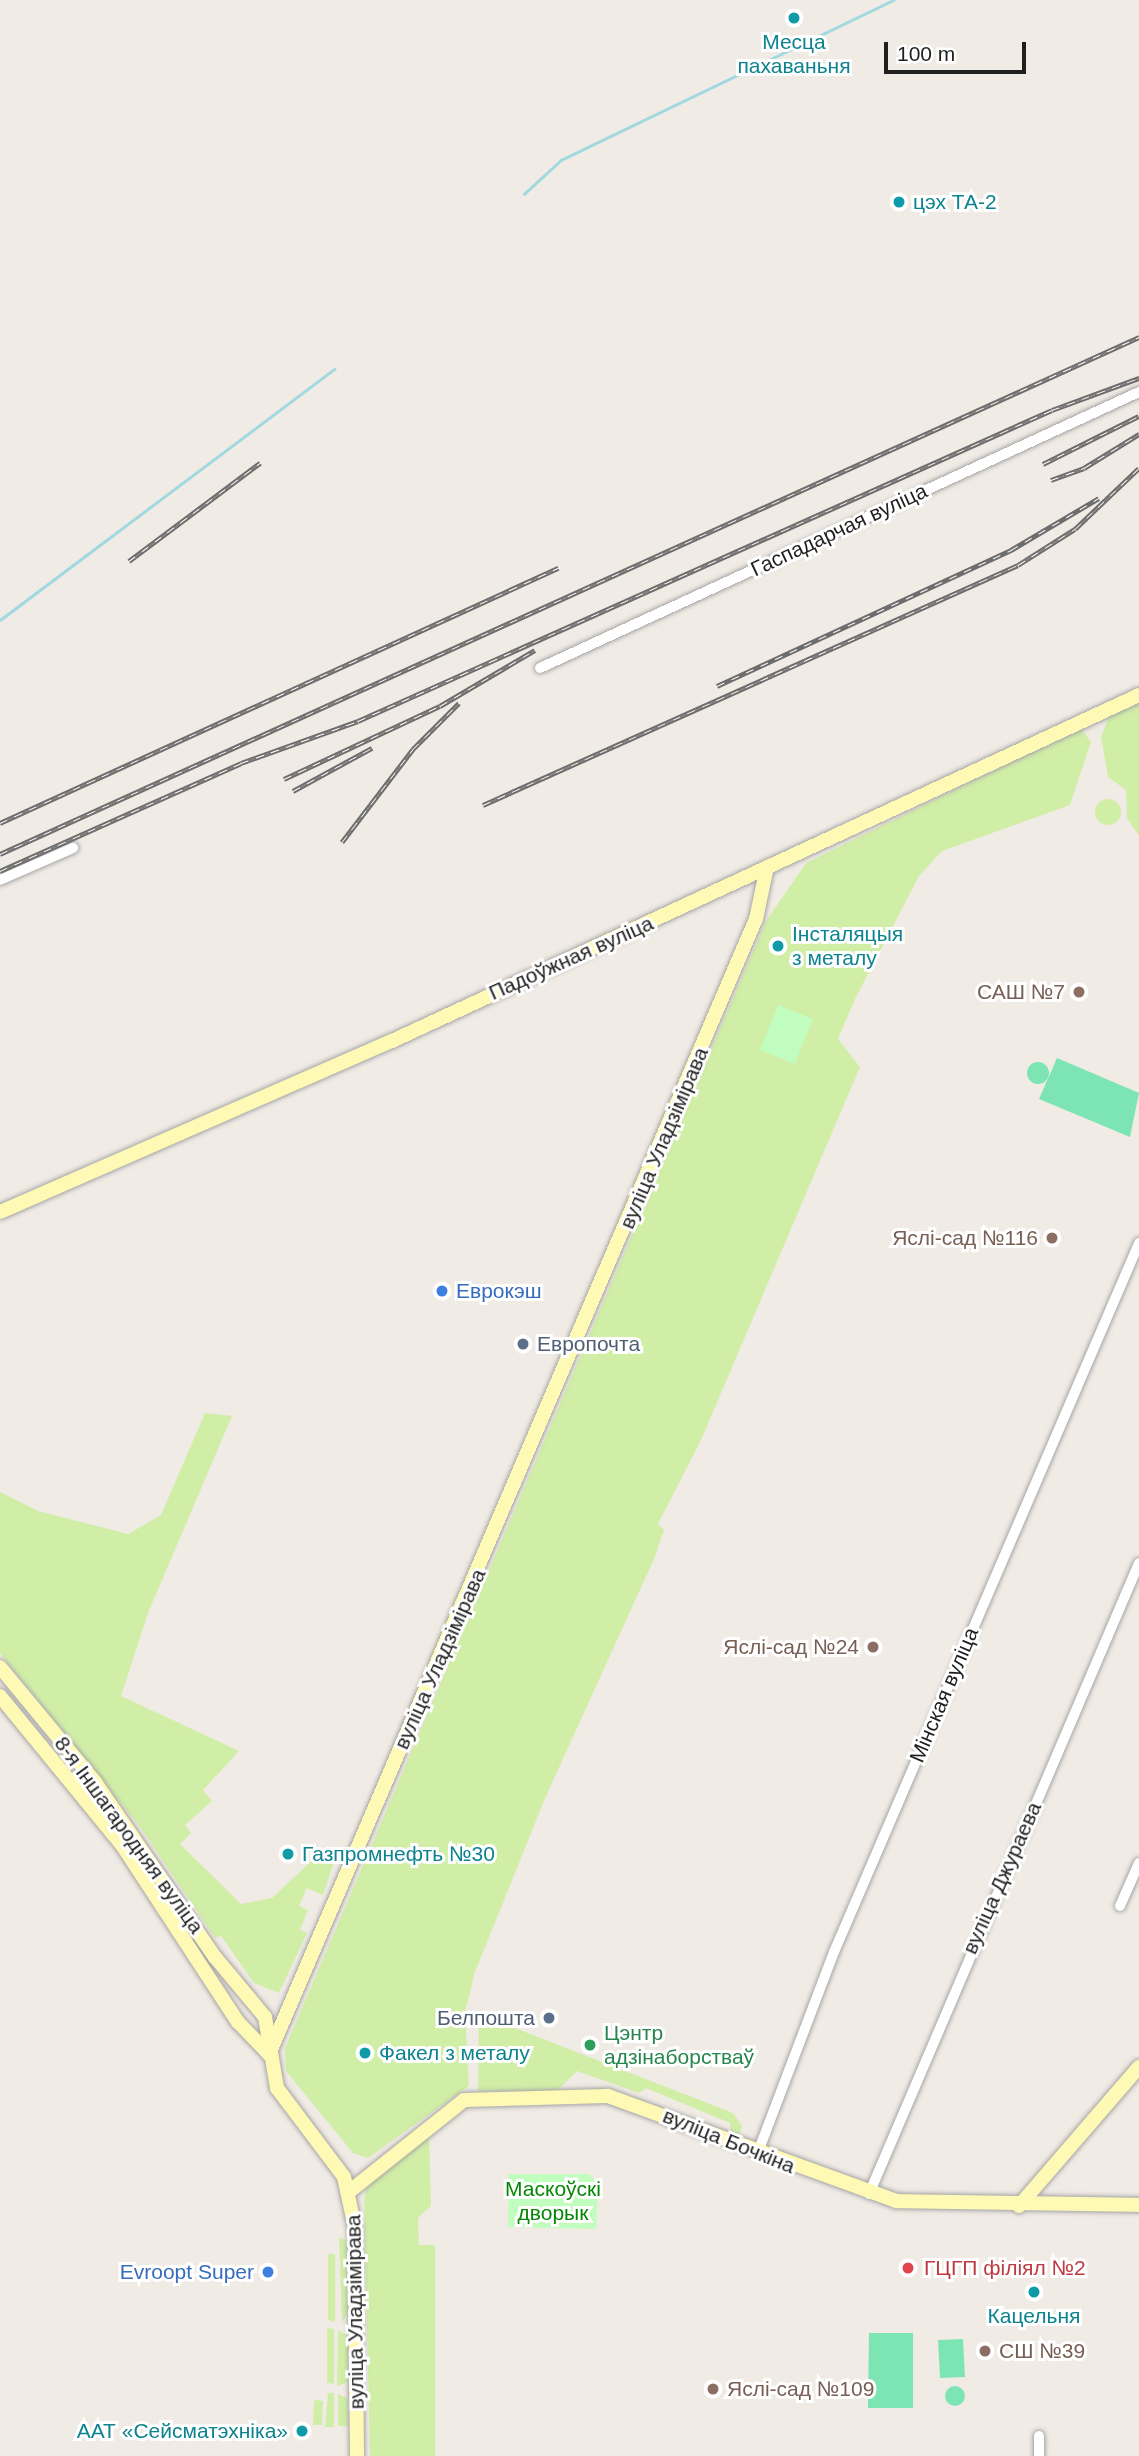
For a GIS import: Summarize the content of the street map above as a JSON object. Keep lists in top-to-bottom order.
{
  "streets": {
    "main road": [
      "Падоўжная вуліца",
      "вуліца Уладзімірава",
      "8-я Іншагародняя вуліца",
      "вуліца Бочкіна"
    ],
    "street": ["Гаспадарчая вуліца", "Мінская вуліца", "вуліца Джураева"]
  },
  "crossings": [
    ["Падоўжная вуліца", "вуліца Уладзімірава"],
    ["вуліца Уладзімірава", "8-я Іншагародняя вуліца"],
    ["вуліца Уладзімірава", "вуліца Бочкіна"],
    ["Мінская вуліца", "вуліца Бочкіна"],
    ["вуліца Джураева", "вуліца Бочкіна"]
  ],
  "parks": ["Маскоўскі дворык"],
  "places": [
    "Месца пахаваньня",
    "цэх ТА-2",
    "Інсталяцыя з металу",
    "САШ №7",
    "Яслі-сад №116",
    "Еврокэш",
    "Европочта",
    "Яслі-сад №24",
    "Газпромнефть №30",
    "Белпошта",
    "Цэнтр адзінаборстваў",
    "Факел з металу",
    "ГЦГП філіял №2",
    "Evroopt Super",
    "Кацельня",
    "СШ №39",
    "Яслі-сад №109",
    "ААТ «Сейсматэхніка»"
  ],
  "scale_bar": "100 m"
}
